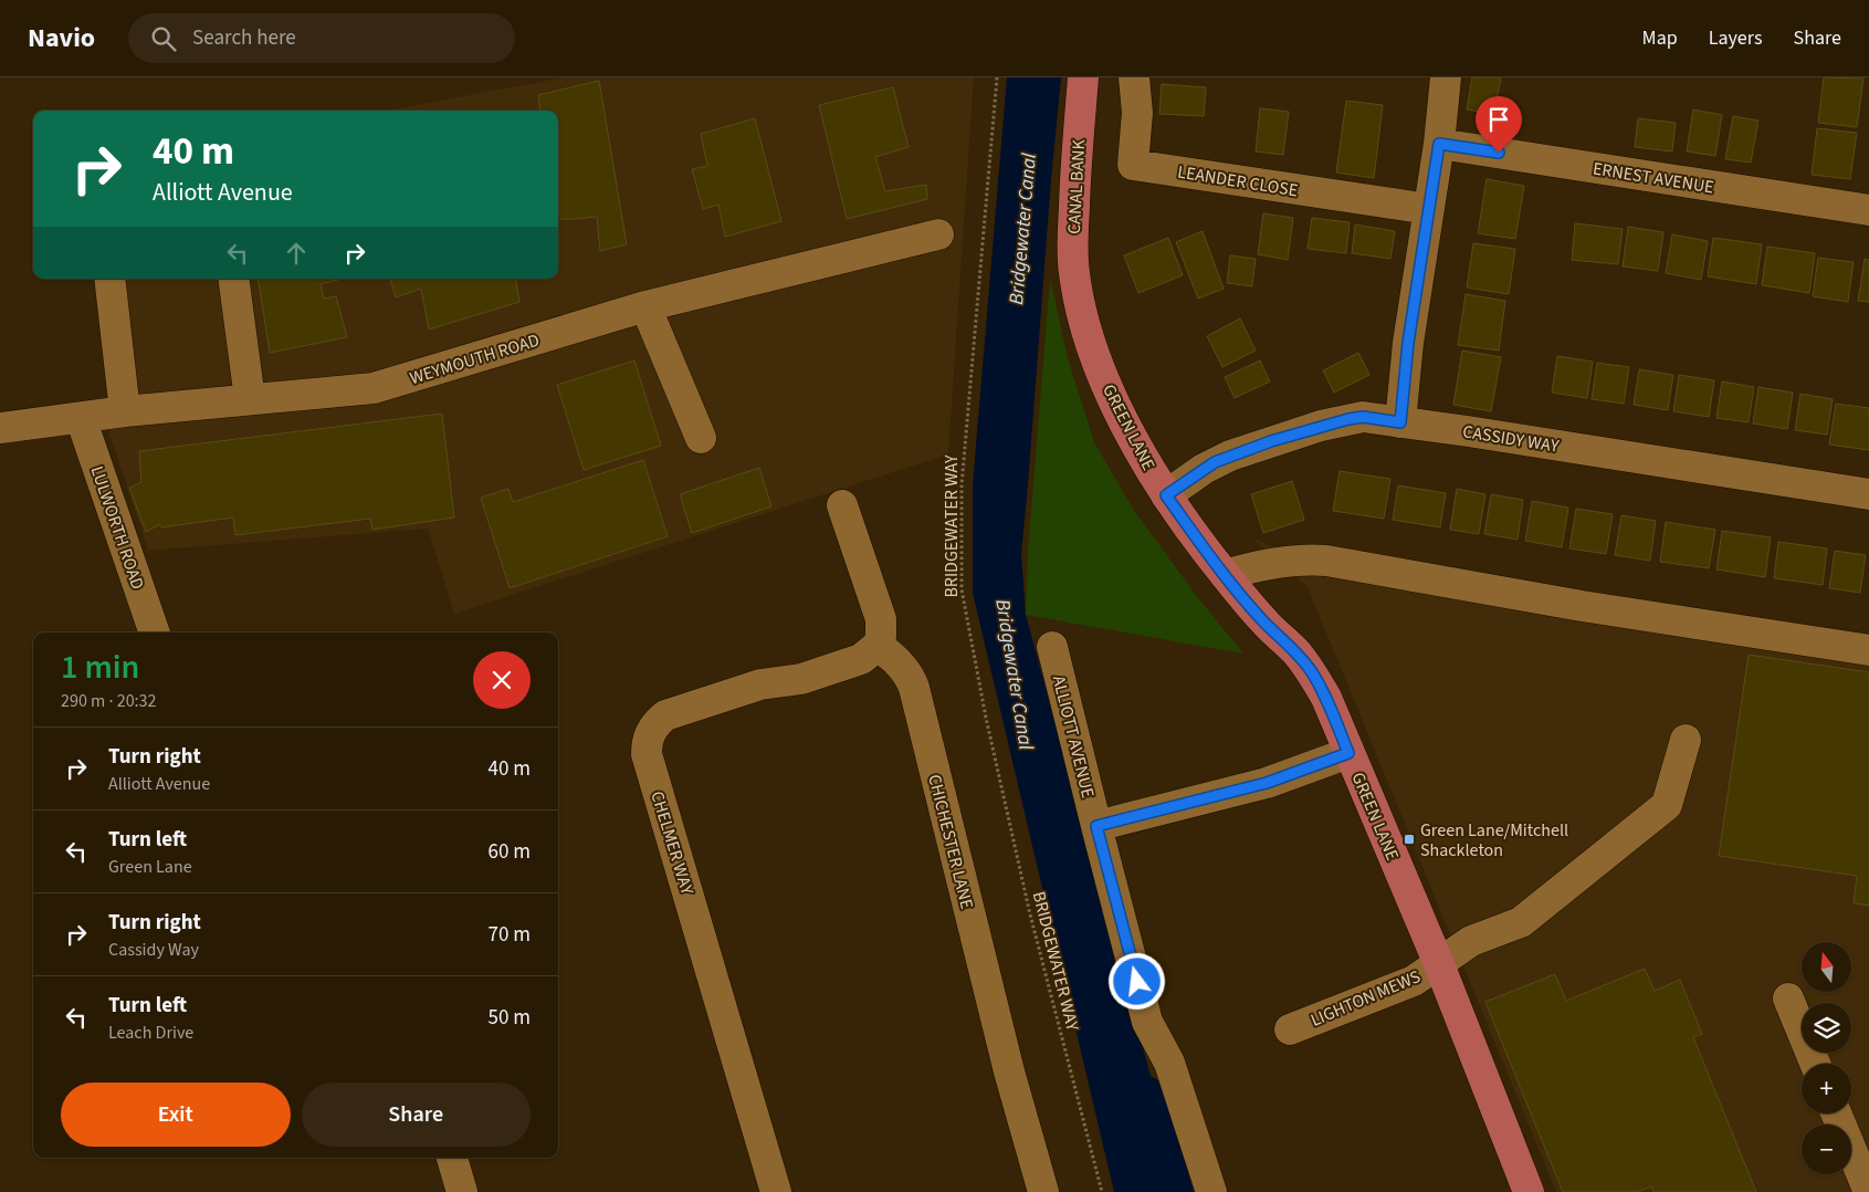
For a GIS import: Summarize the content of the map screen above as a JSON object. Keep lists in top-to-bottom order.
{
  "streets": {
    "main road": ["CANAL BANK", "GREEN LANE"],
    "street": [
      "ERNEST AVENUE",
      "LEANDER CLOSE",
      "WEYMOUTH ROAD",
      "CASSIDY WAY",
      "LULWORTH ROAD",
      "ALLIOTT AVENUE",
      "CHICHESTER LANE",
      "CHELMER WAY",
      "LIGHTON MEWS"
    ],
    "path": ["BRIDGEWATER WAY"]
  },
  "crossings": [
    ["CANAL BANK", "GREEN LANE"],
    ["WEYMOUTH ROAD", "LULWORTH ROAD"],
    ["GREEN LANE", "CASSIDY WAY"],
    ["GREEN LANE", "LIGHTON MEWS"],
    ["CHICHESTER LANE", "CHELMER WAY"]
  ],
  "water": ["Bridgewater Canal"],
  "places": {
    "transit": ["Green Lane/Mitchell Shackleton"]
  },
  "north": "top",
  "page": {
    "header": "Navio",
    "search": "Search here",
    "nav": ["Map", "Layers", "Share"],
    "turn": ["40 m", "Alliott Avenue"],
    "heading": ["1 min", "290 m · 20:32"],
    "list": [
      {
        "name": "Turn right",
        "note": "Alliott Avenue",
        "value": "40 m"
      },
      {
        "name": "Turn left",
        "note": "Green Lane",
        "value": "60 m"
      },
      {
        "name": "Turn right",
        "note": "Cassidy Way",
        "value": "70 m"
      },
      {
        "name": "Turn left",
        "note": "Leach Drive",
        "value": "50 m"
      }
    ],
    "map_buttons": ["+", "−"],
    "buttons": ["Exit", "Share"]
  }
}
